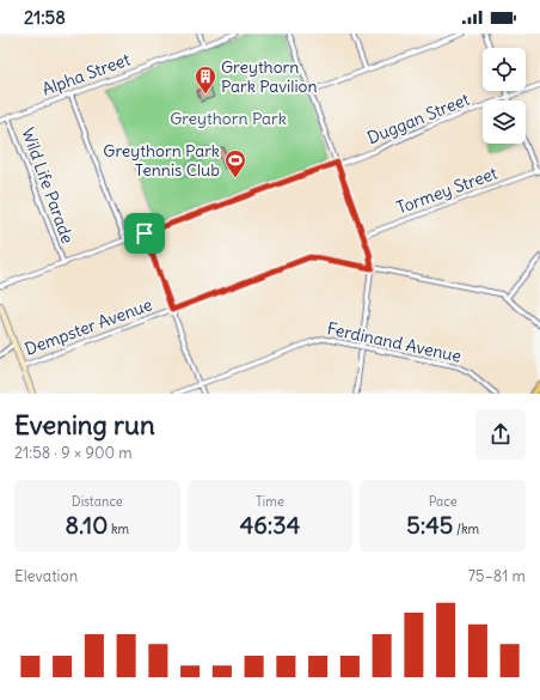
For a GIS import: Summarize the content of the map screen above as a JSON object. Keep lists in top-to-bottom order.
{
  "streets": {
    "street": [
      "Alpha Street",
      "Duggan Street",
      "Wild Life Parade",
      "Tormey Street",
      "Dempster Avenue",
      "Ferdinand Avenue"
    ]
  },
  "crossings": [
    ["Alpha Street", "Wild Life Parade"],
    ["Duggan Street", "Wild Life Parade"]
  ],
  "parks": ["Greythorn Park"],
  "places": {
    "building": ["Greythorn Park Pavilion"],
    "sports": ["Greythorn Park Tennis Club"]
  },
  "page": {
    "status": "21:58",
    "heading": ["Evening run", "21:58 · 9 × 900 m"],
    "stats": [
      ["Distance", "8.10 km"],
      ["Time", "46:34"],
      ["Pace", "5:45 /km"]
    ],
    "chart": ["Elevation", "75–81 m"]
  }
}
